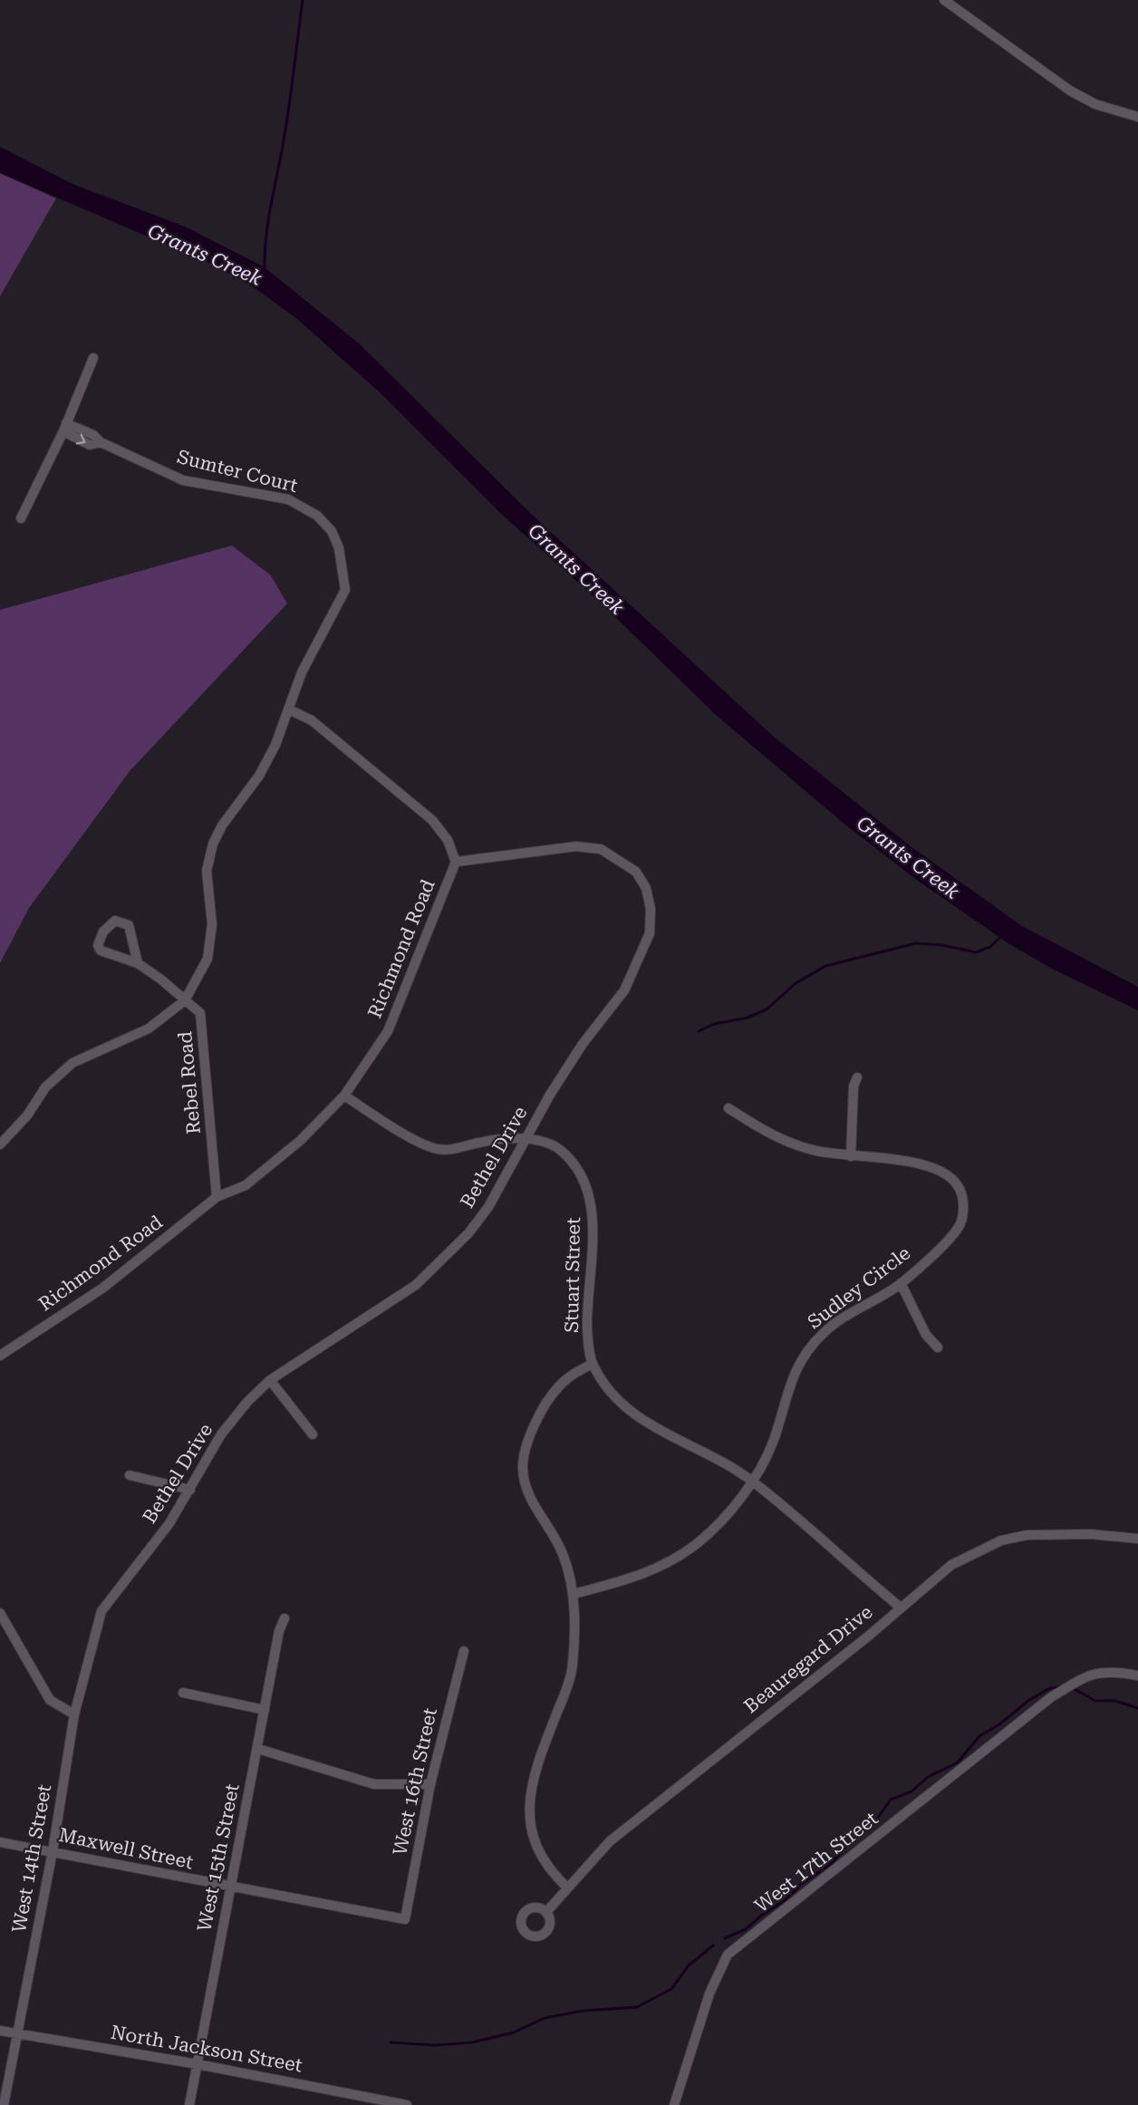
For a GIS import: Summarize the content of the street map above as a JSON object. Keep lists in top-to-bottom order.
{
  "streets": {
    "street": [
      "Sumter Court",
      "Richmond Road",
      "Rebel Road",
      "Bethel Drive",
      "Stuart Street",
      "Sudley Circle",
      "Beauregard Drive",
      "West 16th Street",
      "Maxwell Street",
      "West 15th Street",
      "West 14th Street",
      "West 17th Street",
      "North Jackson Street"
    ]
  },
  "crossings": [
    ["Sumter Court", "Richmond Road"],
    ["Sumter Court", "Rebel Road"],
    ["Richmond Road", "Rebel Road"],
    ["Richmond Road", "Bethel Drive"],
    ["Richmond Road", "Stuart Street"],
    ["Bethel Drive", "Stuart Street"],
    ["Bethel Drive", "West 14th Street"],
    ["Stuart Street", "Sudley Circle"],
    ["Stuart Street", "Beauregard Drive"],
    ["West 16th Street", "Maxwell Street"],
    ["Maxwell Street", "West 15th Street"],
    ["Maxwell Street", "West 14th Street"],
    ["West 15th Street", "North Jackson Street"],
    ["West 14th Street", "North Jackson Street"]
  ],
  "water": ["Grants Creek"]
}
